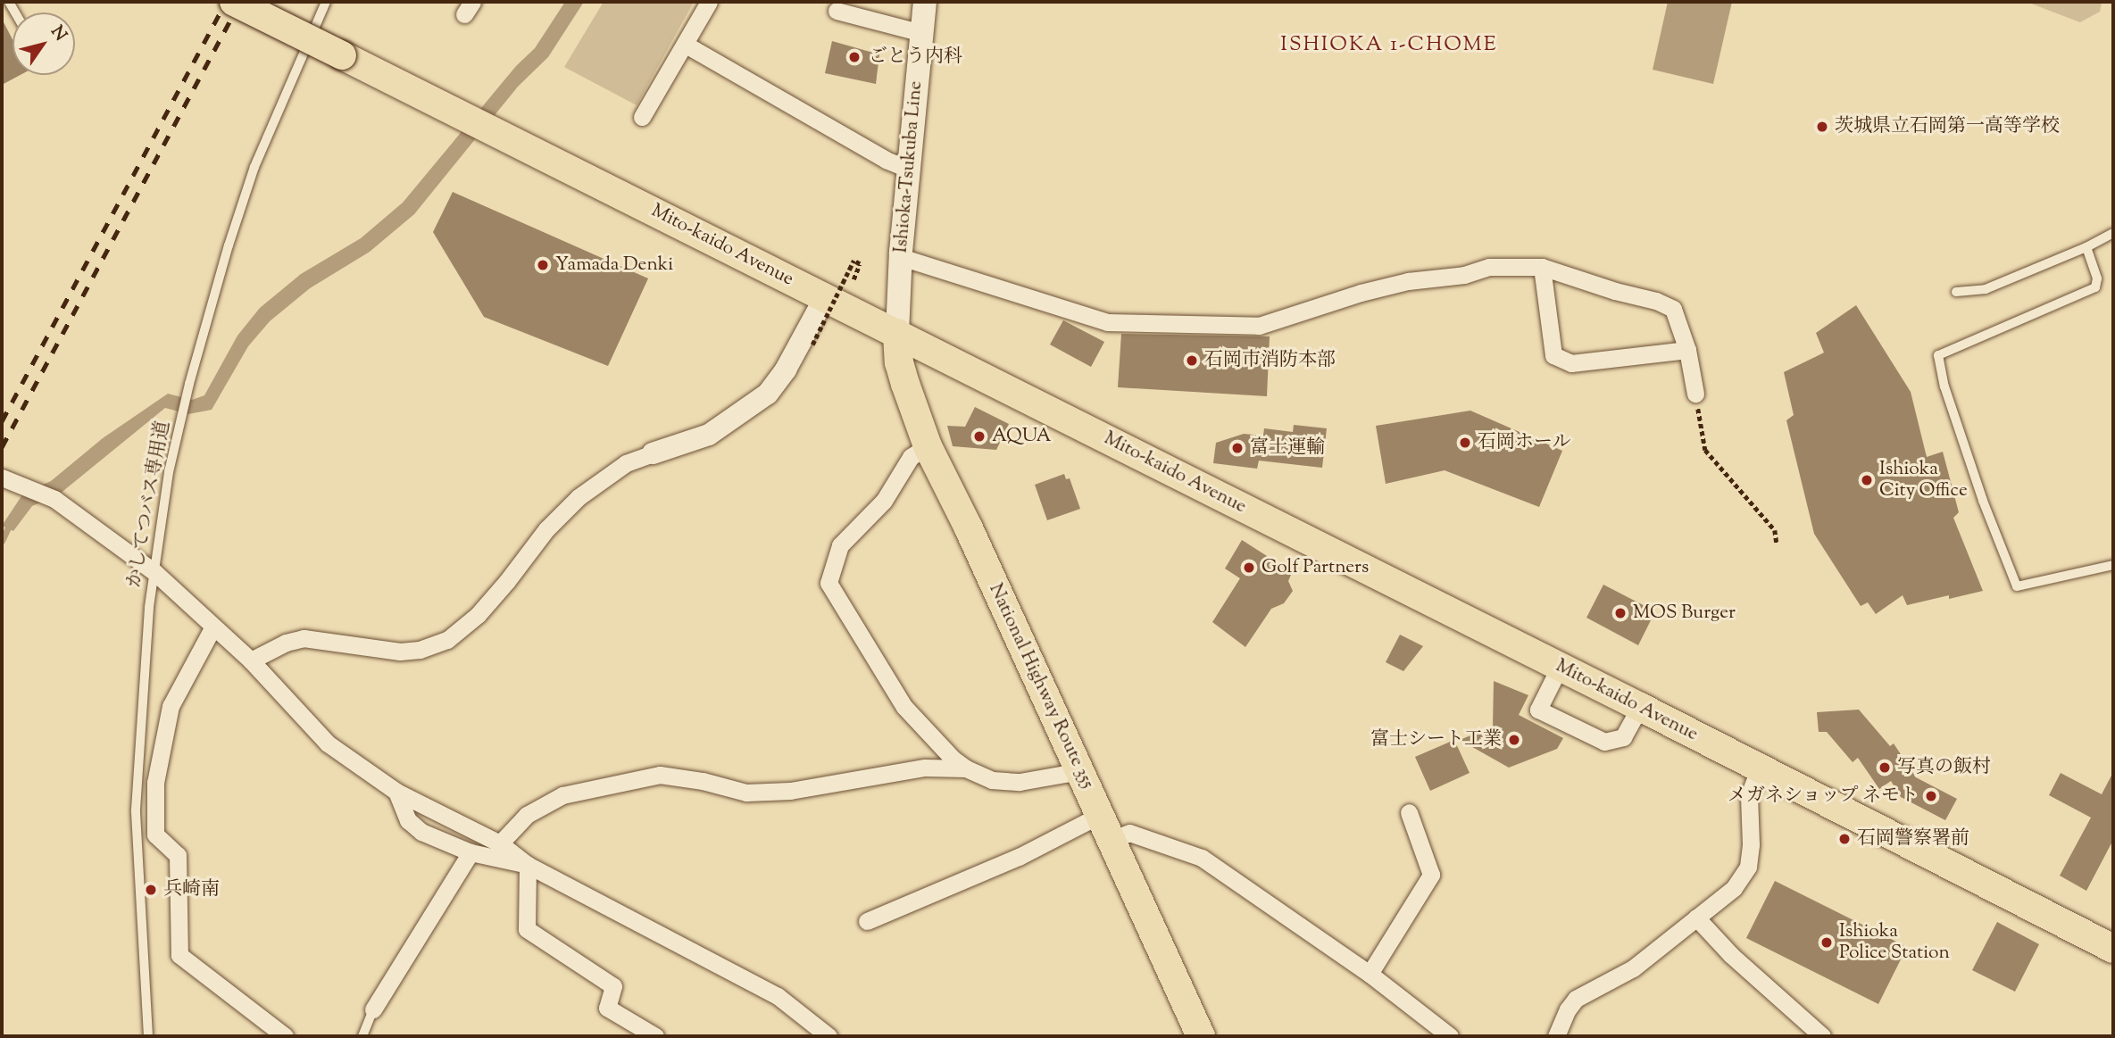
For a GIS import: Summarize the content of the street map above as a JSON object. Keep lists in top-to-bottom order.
{
  "streets": {
    "highway": ["Mito-kaido Avenue", "National Highway Route 355"],
    "main road": ["Ishioka-Tsukuba Line"],
    "lane": ["かしてつバス専用道"]
  },
  "crossings": [
    ["Ishioka-Tsukuba Line", "Mito-kaido Avenue"],
    ["Ishioka-Tsukuba Line", "National Highway Route 355"],
    ["Mito-kaido Avenue", "National Highway Route 355"]
  ],
  "districts": ["ISHIOKA 1-CHOME"],
  "places": [
    "ごとう内科",
    "茨城県立石岡第一高等学校",
    "Yamada Denki",
    "石岡市消防本部",
    "AQUA",
    "石岡ホール",
    "富士運輸",
    "Ishioka City Office",
    "Golf Partners",
    "MOS Burger",
    "富士シート工業",
    "写真の飯村",
    "メガネショップ ネモト",
    "石岡警察署前",
    "兵崎南",
    "Ishioka Police Station"
  ],
  "north": "top right"
}
